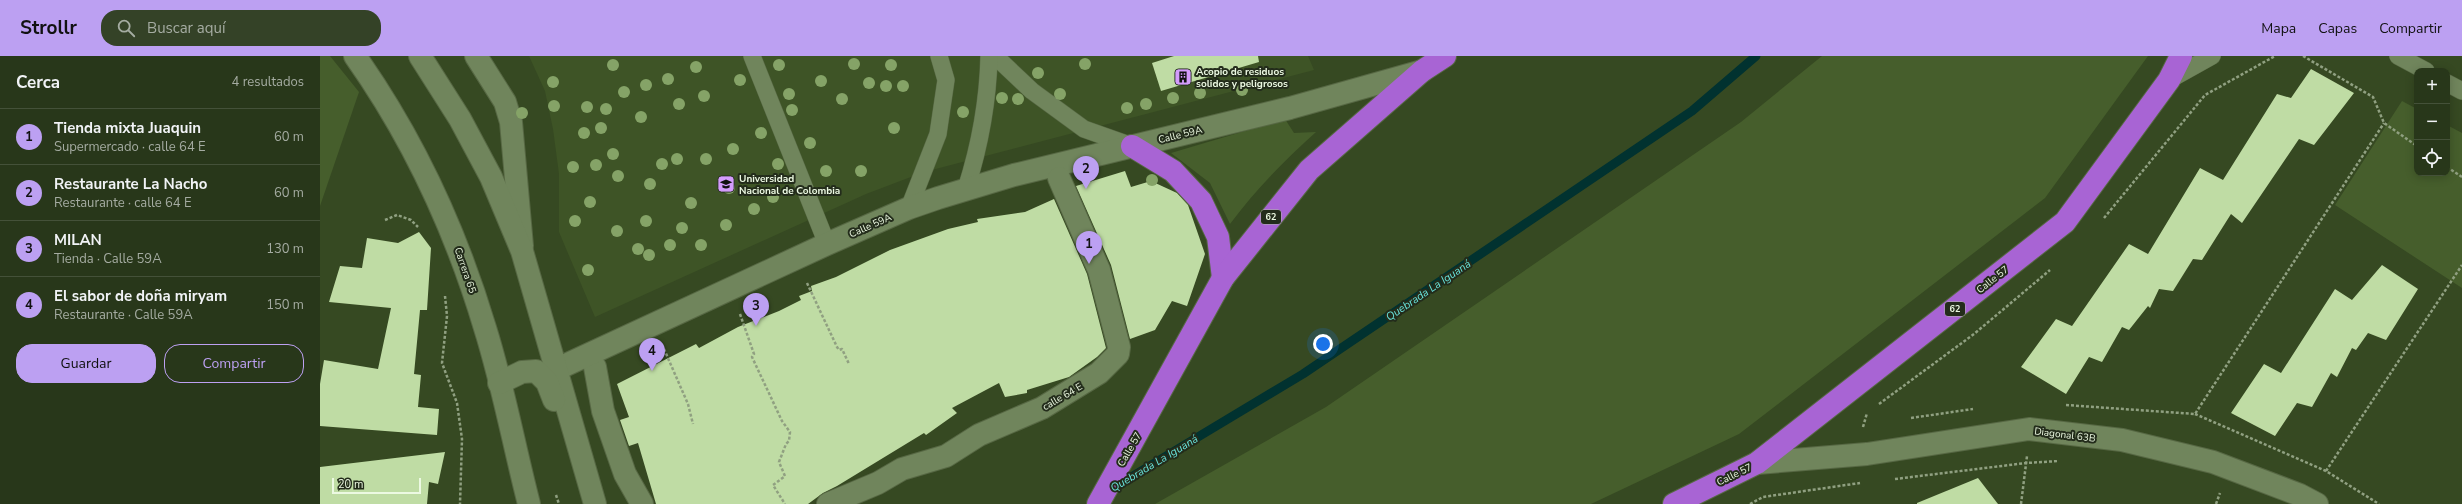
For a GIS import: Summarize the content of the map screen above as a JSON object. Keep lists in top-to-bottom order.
{
  "streets": {
    "highway": ["62", "Calle 57"],
    "street": [
      "Calle 59A",
      "Carrera 65",
      "calle 64 E",
      "Diagonal 63B"
    ]
  },
  "crossings": [
    ["Calle 59A", "62"],
    ["62", "Calle 57"],
    ["Calle 57", "Diagonal 63B"]
  ],
  "water": ["Quebrada La Iguaná"],
  "places": {
    "building": ["Acopio de residuos solidos y peligrosos"],
    "school or university": ["Universidad Nacional de Colombia"]
  },
  "scale_bar": "20 m",
  "page": {
    "header": "Strollr",
    "search": "Buscar aquí",
    "nav": ["Mapa", "Capas", "Compartir"],
    "heading": ["Cerca", "4 resultados"],
    "map_buttons": ["+", "−"],
    "list": [
      {
        "mark": "1",
        "name": "Tienda mixta Juaquin",
        "note": "Supermercado · calle 64 E",
        "value": "60 m"
      },
      {
        "mark": "2",
        "name": "Restaurante La Nacho",
        "note": "Restaurante · calle 64 E",
        "value": "60 m"
      },
      {
        "mark": "3",
        "name": "MILAN",
        "note": "Tienda · Calle 59A",
        "value": "130 m"
      },
      {
        "mark": "4",
        "name": "El sabor de doña miryam",
        "note": "Restaurante · Calle 59A",
        "value": "150 m"
      }
    ],
    "pins": [
      "2",
      "1",
      "3",
      "4"
    ],
    "buttons": ["Guardar", "Compartir"],
    "scale": "20 m"
  }
}
